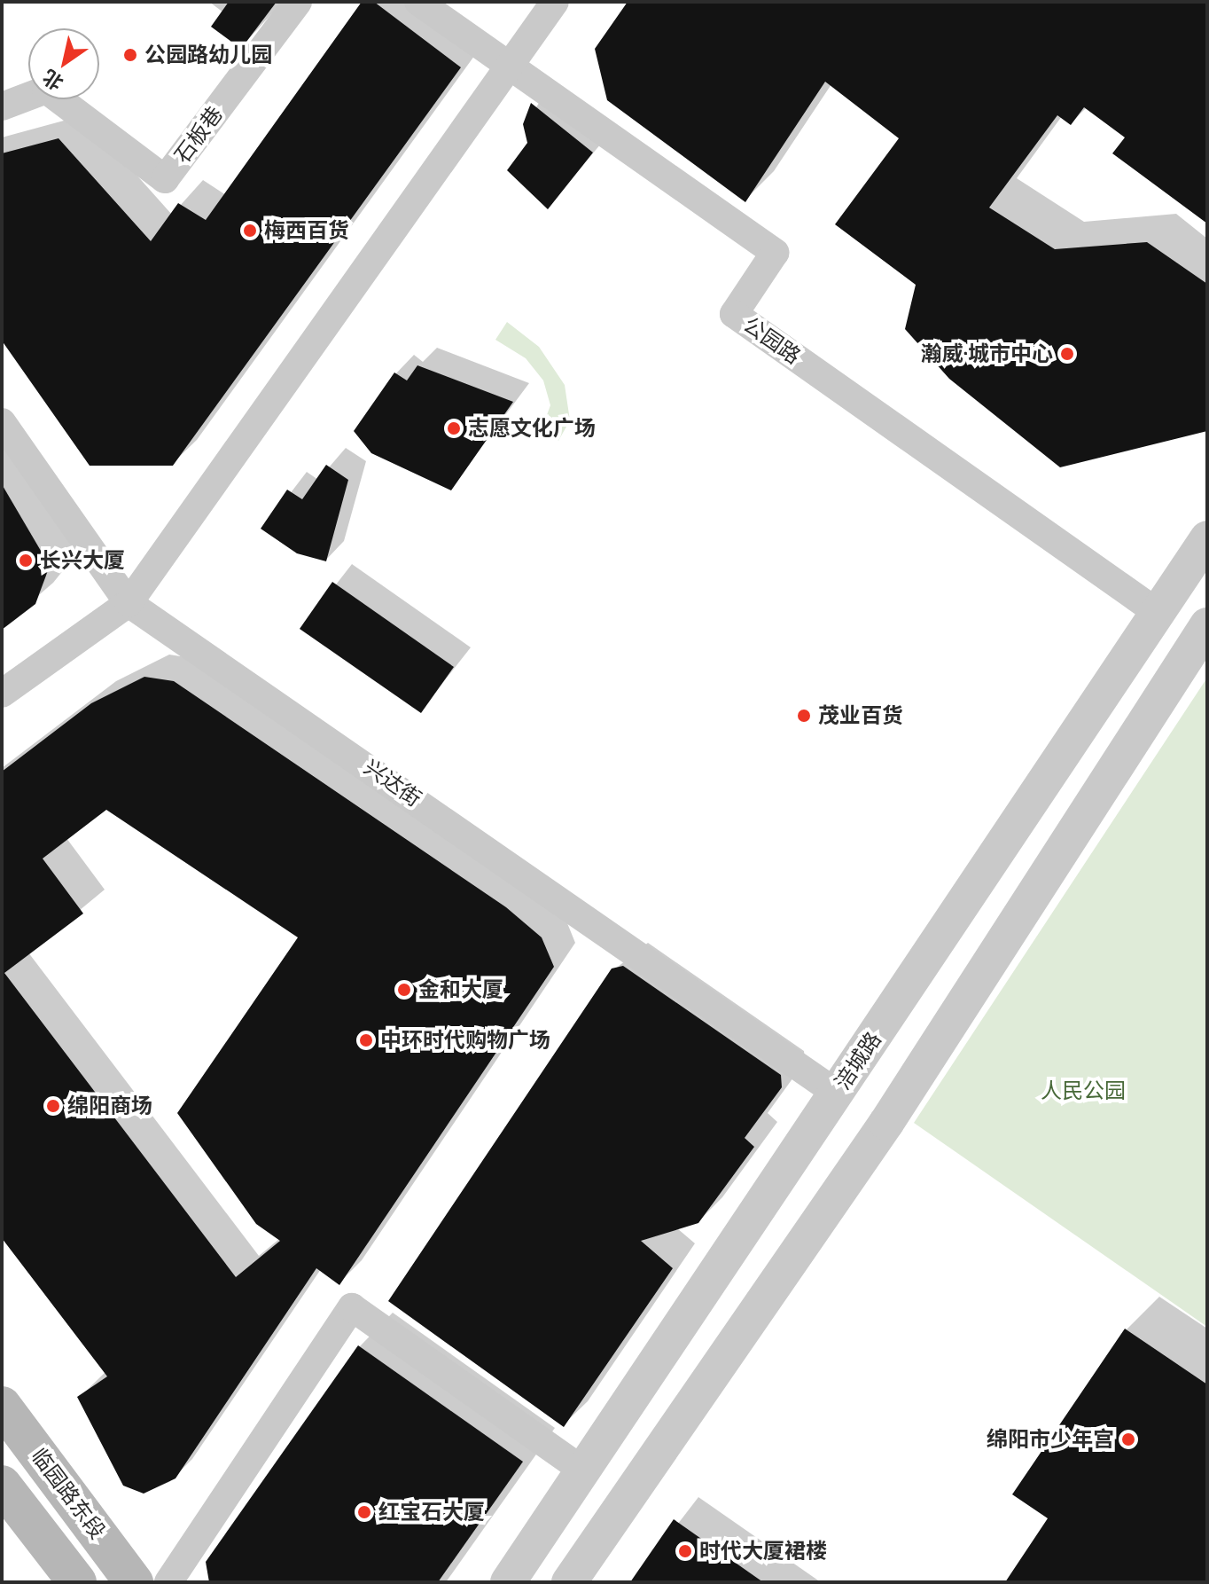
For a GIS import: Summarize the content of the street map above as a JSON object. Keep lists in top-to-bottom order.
{
  "streets": {
    "main road": ["临园路东段"],
    "street": [
      "石板巷",
      "公园路",
      "兴达街",
      "涪城路"
    ]
  },
  "crossings": [
    ["公园路", "涪城路"],
    ["兴达街", "涪城路"]
  ],
  "parks": ["人民公园"],
  "places": [
    "公园路幼儿园",
    "梅西百货",
    "瀚威·城市中心",
    "志愿文化广场",
    "长兴大厦",
    "茂业百货",
    "金和大厦",
    "中环时代购物广场",
    "绵阳商场",
    "绵阳市少年宫",
    "红宝石大厦",
    "时代大厦裙楼"
  ],
  "north": "bottom left"
}
